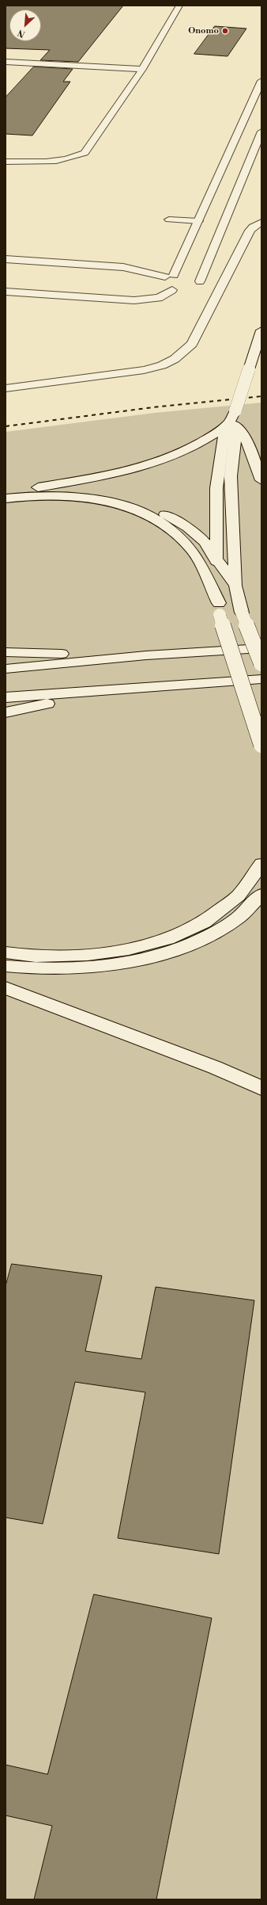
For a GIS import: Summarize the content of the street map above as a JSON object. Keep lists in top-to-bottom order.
{
  "places": ["Onomo"],
  "north": "bottom left"
}
